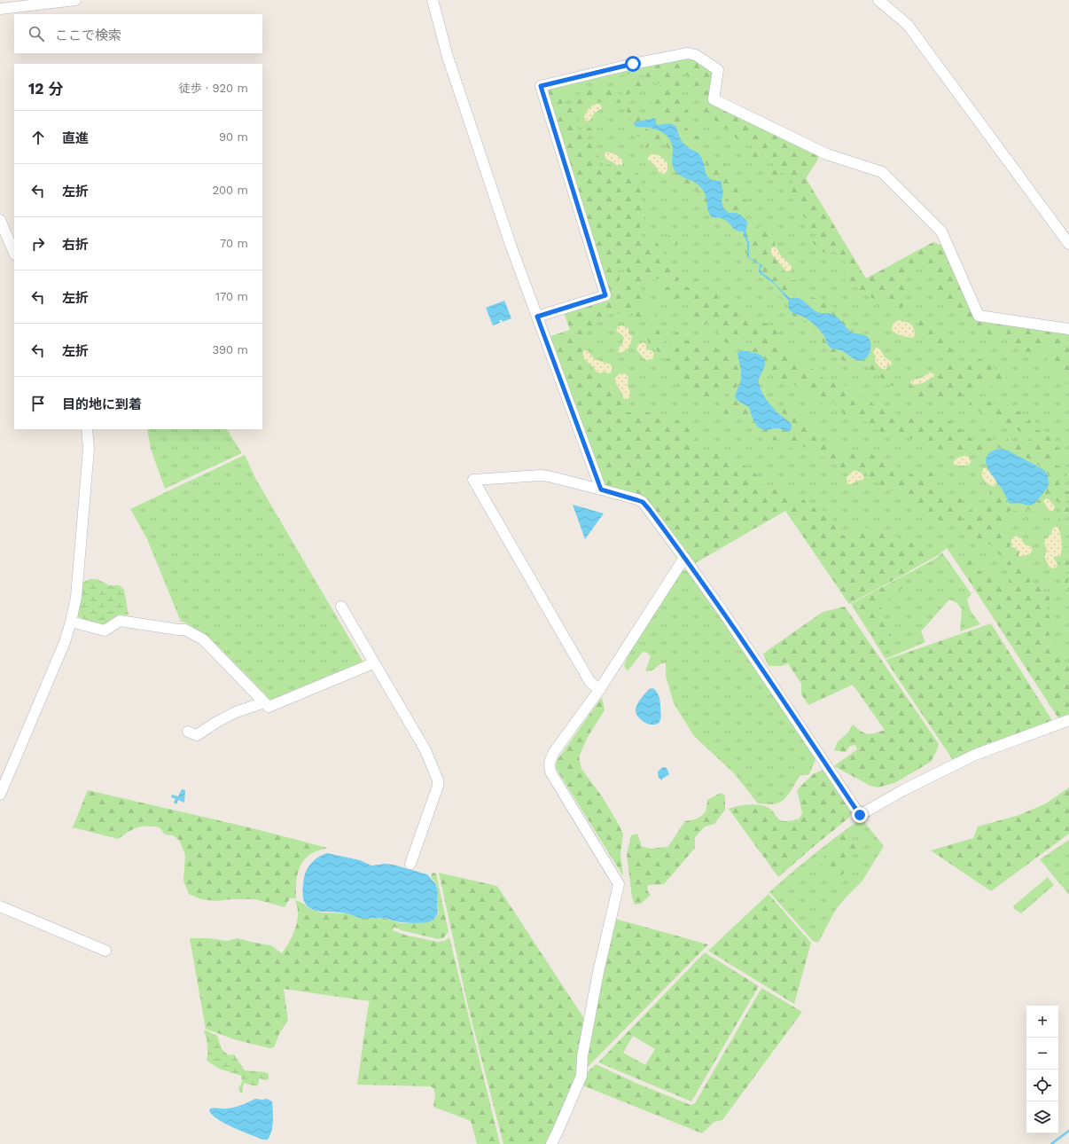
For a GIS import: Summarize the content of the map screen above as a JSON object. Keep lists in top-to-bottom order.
{
  "page": {
    "search": "ここで検索",
    "heading": ["12 分", "徒歩 · 920 m"],
    "list": [
      ["直進", "90 m"],
      ["左折", "200 m"],
      ["右折", "70 m"],
      ["左折", "170 m"],
      ["左折", "390 m"],
      "目的地に到着"
    ],
    "map_buttons": ["+", "−"]
  }
}
